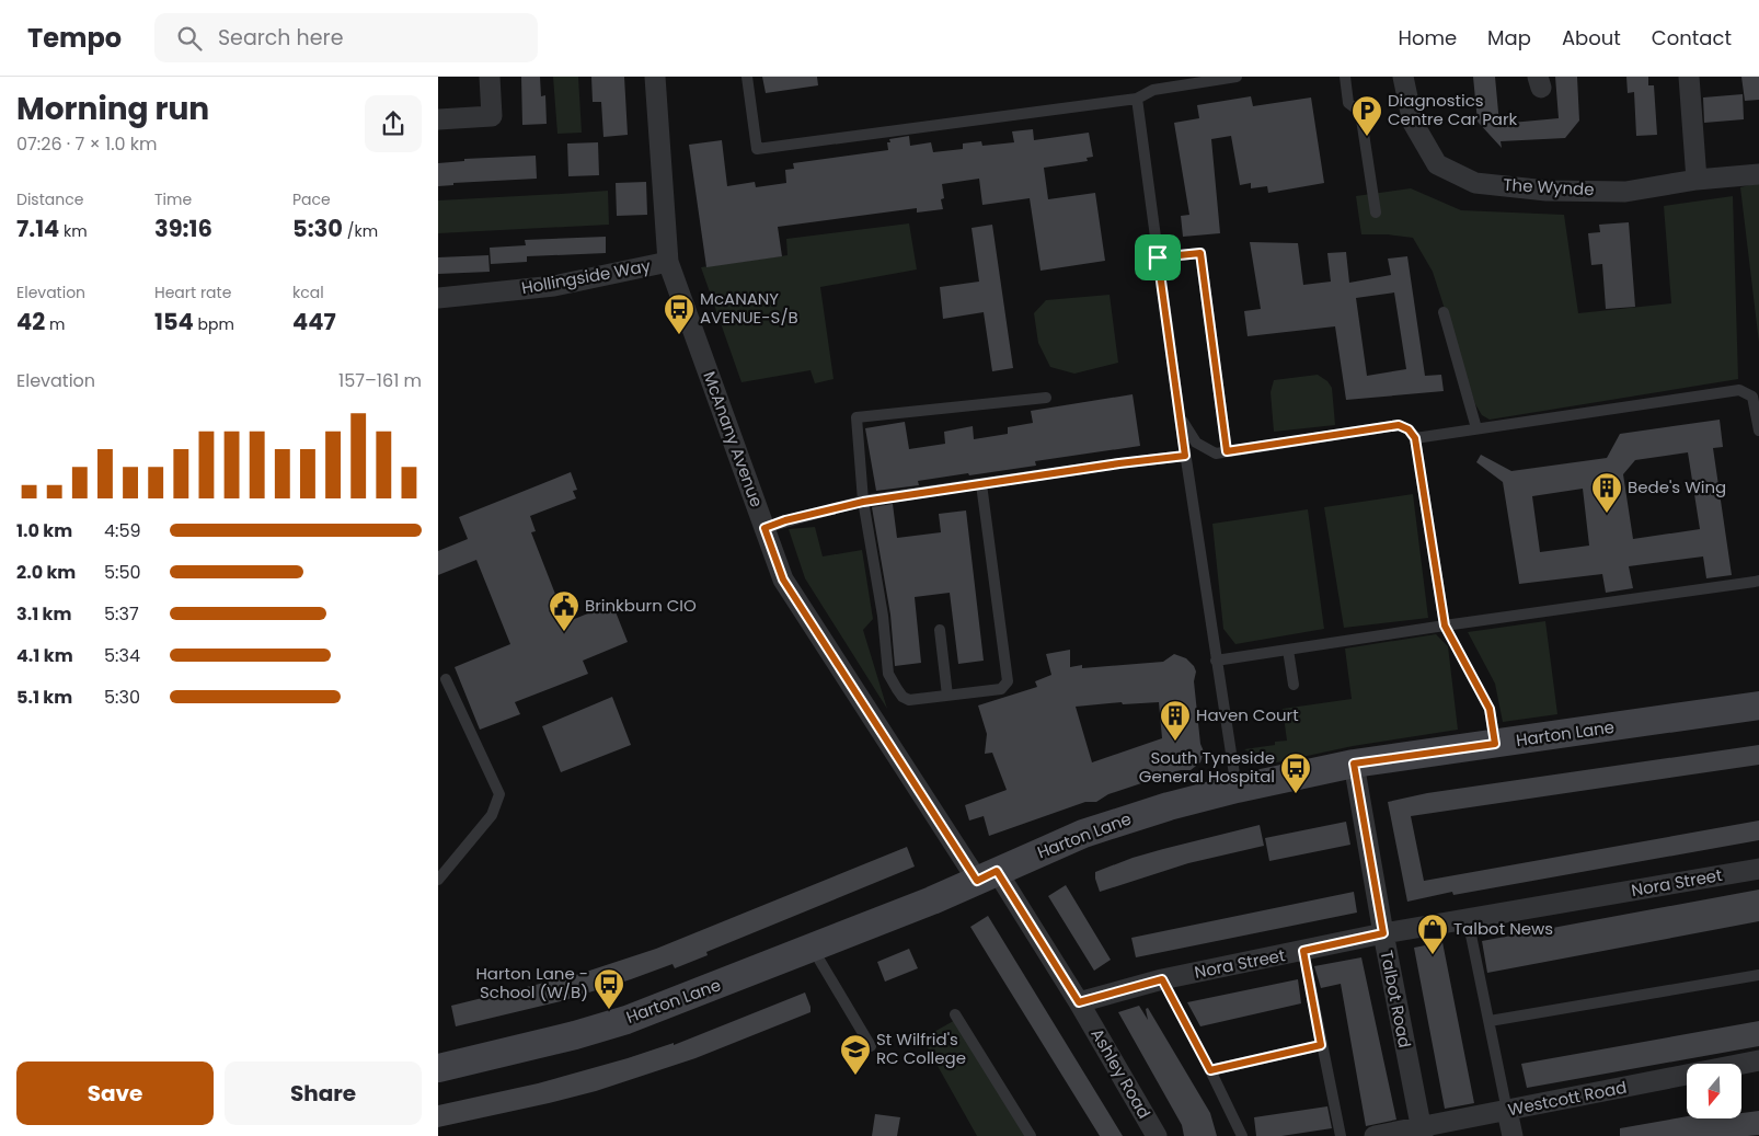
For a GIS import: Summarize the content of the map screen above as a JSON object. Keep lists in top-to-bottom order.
{
  "streets": {
    "street": [
      "The Wynde",
      "Hollingside Way",
      "McAnany Avenue",
      "Harton Lane",
      "Nora Street",
      "Talbot Road",
      "Ashley Road",
      "Westcott Road"
    ]
  },
  "crossings": [
    ["Hollingside Way", "McAnany Avenue"],
    ["McAnany Avenue", "Harton Lane"],
    ["McAnany Avenue", "Ashley Road"],
    ["Harton Lane", "Talbot Road"],
    ["Harton Lane", "Ashley Road"],
    ["Nora Street", "Talbot Road"],
    ["Nora Street", "Ashley Road"],
    ["Talbot Road", "Westcott Road"]
  ],
  "places": {
    "parking": ["Diagnostics Centre Car Park"],
    "bus stop": ["McANANY AVENUE-S/B", "South Tyneside General Hospital", "Harton Lane - School (W/B)"],
    "building": ["Bede's Wing", "Haven Court"],
    "public building": ["Brinkburn CIO"],
    "shop": ["Talbot News"],
    "school or university": ["St Wilfrid's RC College"]
  },
  "north": "bottom",
  "page": {
    "header": "Tempo",
    "search": "Search here",
    "nav": [
      "Home",
      "Map",
      "About",
      "Contact"
    ],
    "heading": ["Morning run", "07:26 · 7 × 1.0 km"],
    "stats": [
      ["Distance", "7.14 km"],
      ["Time", "39:16"],
      ["Pace", "5:30 /km"],
      ["Elevation", "42 m"],
      ["Heart rate", "154 bpm"],
      ["kcal", "447"]
    ],
    "chart": ["Elevation", "157–161 m"],
    "list": [
      {
        "name": "1.0 km",
        "note": "4:59"
      },
      {
        "name": "2.0 km",
        "note": "5:50"
      },
      {
        "name": "3.1 km",
        "note": "5:37"
      },
      {
        "name": "4.1 km",
        "note": "5:34"
      },
      {
        "name": "5.1 km",
        "note": "5:30"
      }
    ],
    "buttons": ["Save", "Share"]
  }
}
